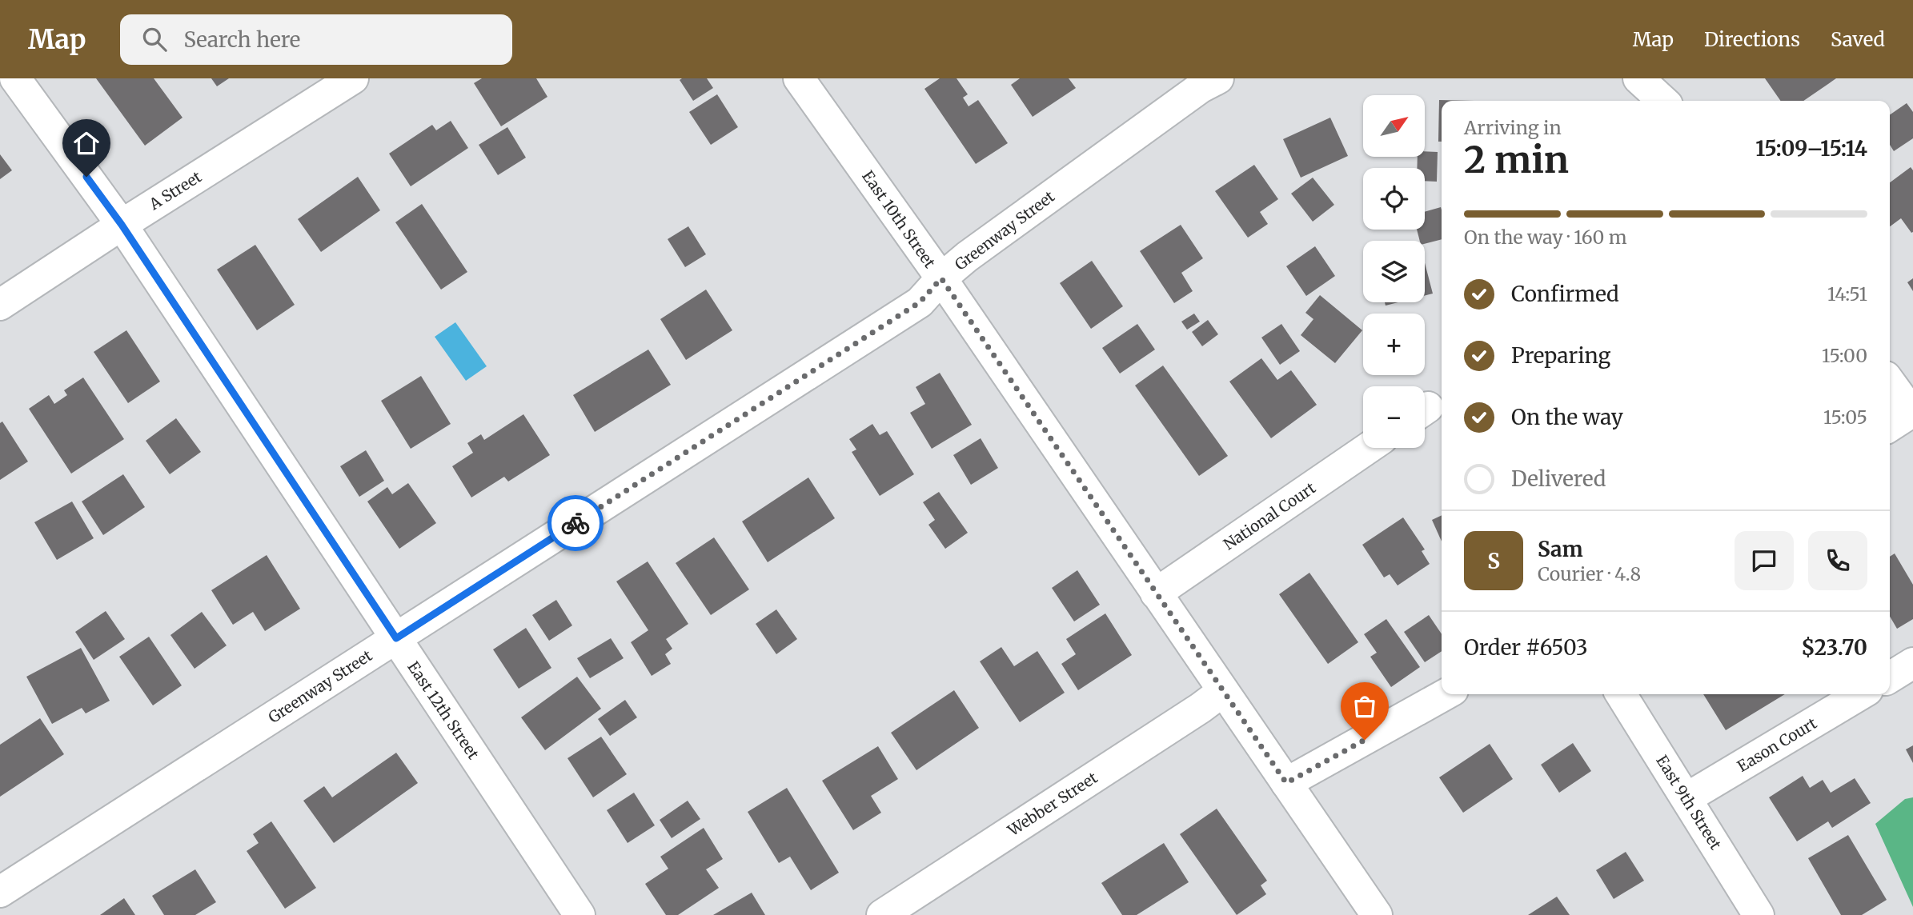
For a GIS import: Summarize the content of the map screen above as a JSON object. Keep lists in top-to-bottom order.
{
  "streets": {
    "street": [
      "A Street",
      "East 10th Street",
      "Greenway Street",
      "National Court",
      "East 12th Street",
      "Eason Court",
      "East 9th Street",
      "Webber Street"
    ]
  },
  "crossings": [
    ["A Street", "East 12th Street"],
    ["East 10th Street", "Greenway Street"],
    ["East 10th Street", "National Court"],
    ["East 10th Street", "Webber Street"],
    ["Greenway Street", "East 12th Street"],
    ["Eason Court", "East 9th Street"]
  ],
  "north": "top right",
  "page": {
    "header": "Map",
    "search": "Search here",
    "nav": ["Map", "Directions", "Saved"],
    "map_buttons": ["+", "−"],
    "heading": ["2 min", "Arriving in", "15:09–15:14"],
    "panel": [
      "Sam",
      "Courier · 4.8",
      "Order #6503",
      "$23.70"
    ],
    "bar": "On the way · 160 m",
    "list": [
      ["Confirmed", "14:51"],
      ["Preparing", "15:00"],
      ["On the way", "15:05"],
      "Delivered"
    ],
    "round": "S"
  }
}
